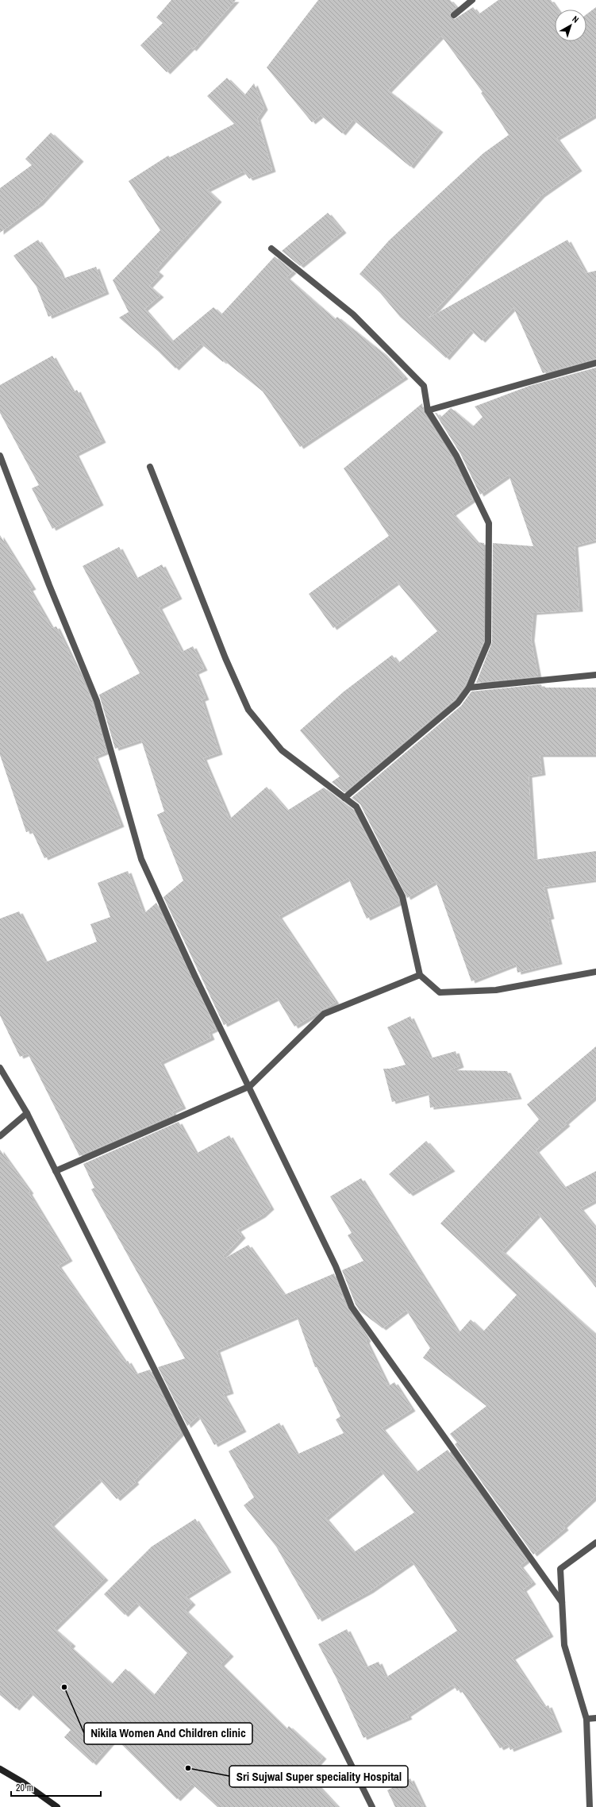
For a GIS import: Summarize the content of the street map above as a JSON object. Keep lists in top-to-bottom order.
{
  "places": ["Nikila Women And Children clinic", "Sri Sujwal Super speciality Hospital"],
  "scale_bar": "20 m",
  "north": "top right"
}
